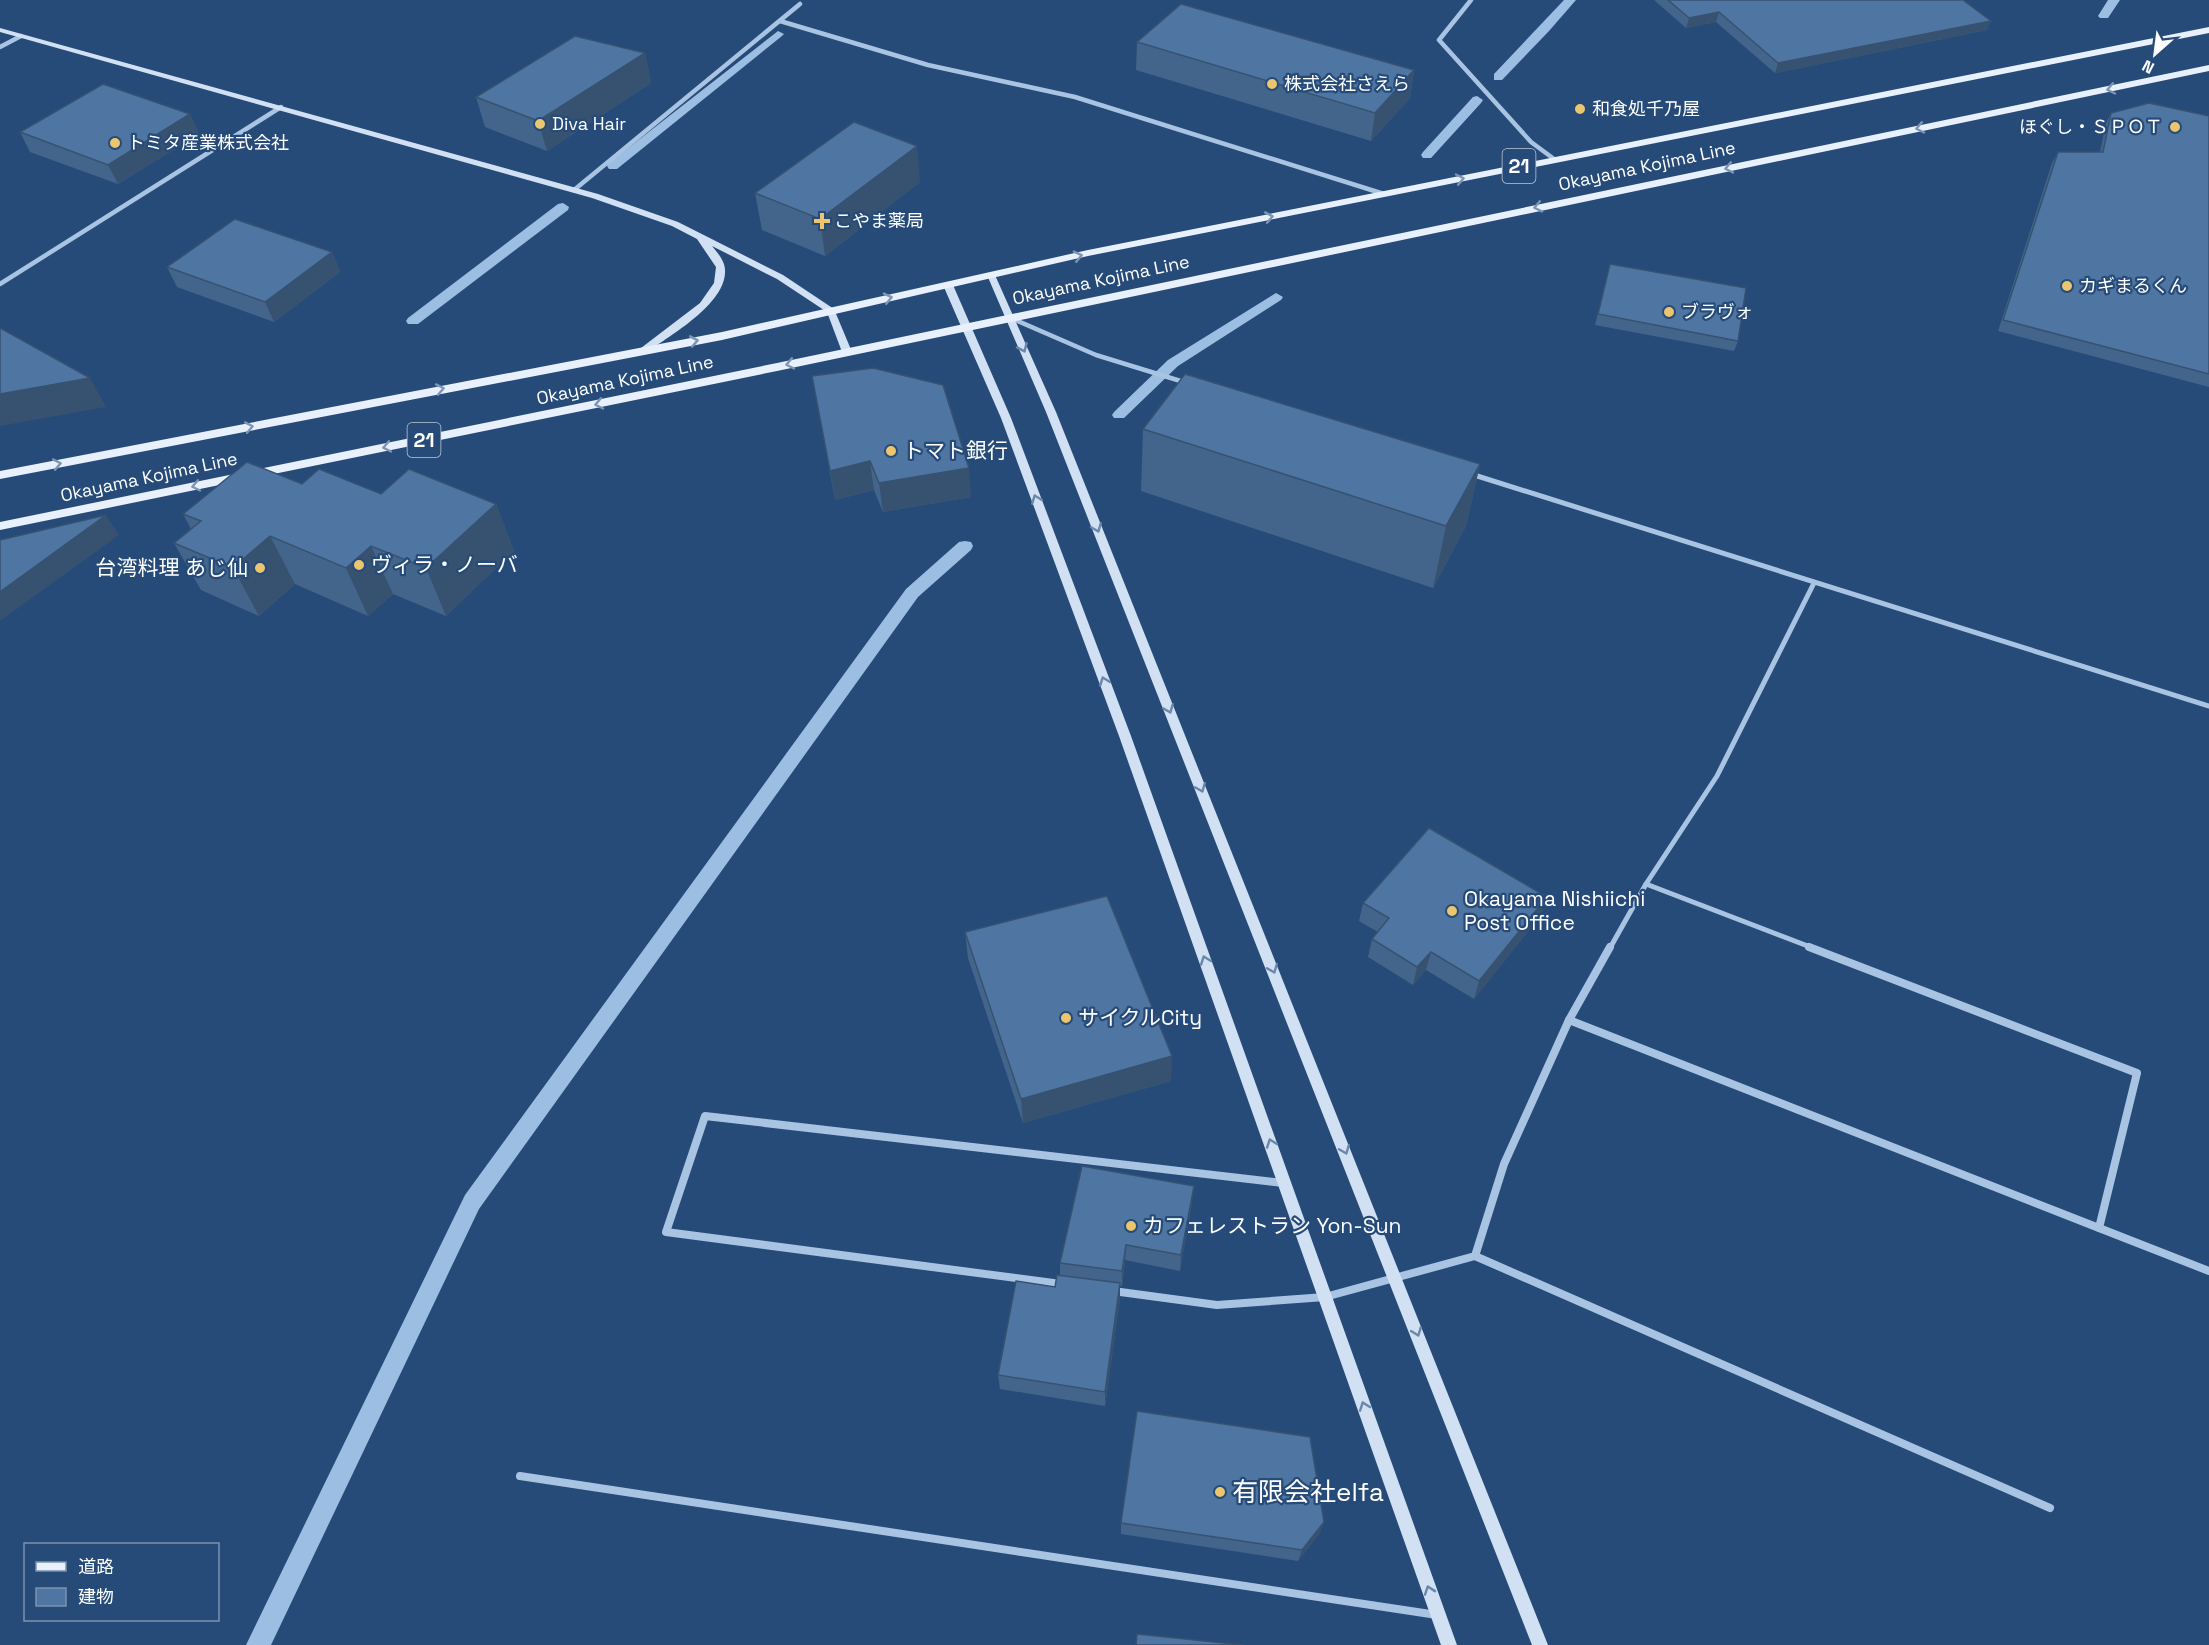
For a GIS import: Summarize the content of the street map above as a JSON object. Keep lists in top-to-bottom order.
{
  "streets": {
    "main road": ["21", "Okayama Kojima Line"]
  },
  "places": {
    "other": [
      "株式会社さえら",
      "和食処千乃屋",
      "Diva Hair",
      "ほぐし・ＳＰＯＴ",
      "トミタ産業株式会社",
      "カギまるくん",
      "ブラヴォ",
      "トマト銀行",
      "ヴィラ・ノーバ",
      "台湾料理 あじ仙",
      "Okayama Nishiichi Post Office",
      "サイクルCity",
      "カフェレストラン Yon-Sun",
      "有限会社elfa"
    ],
    "health": ["こやま薬局"]
  },
  "legend": ["道路", "建物"],
  "north": "bottom left"
}
